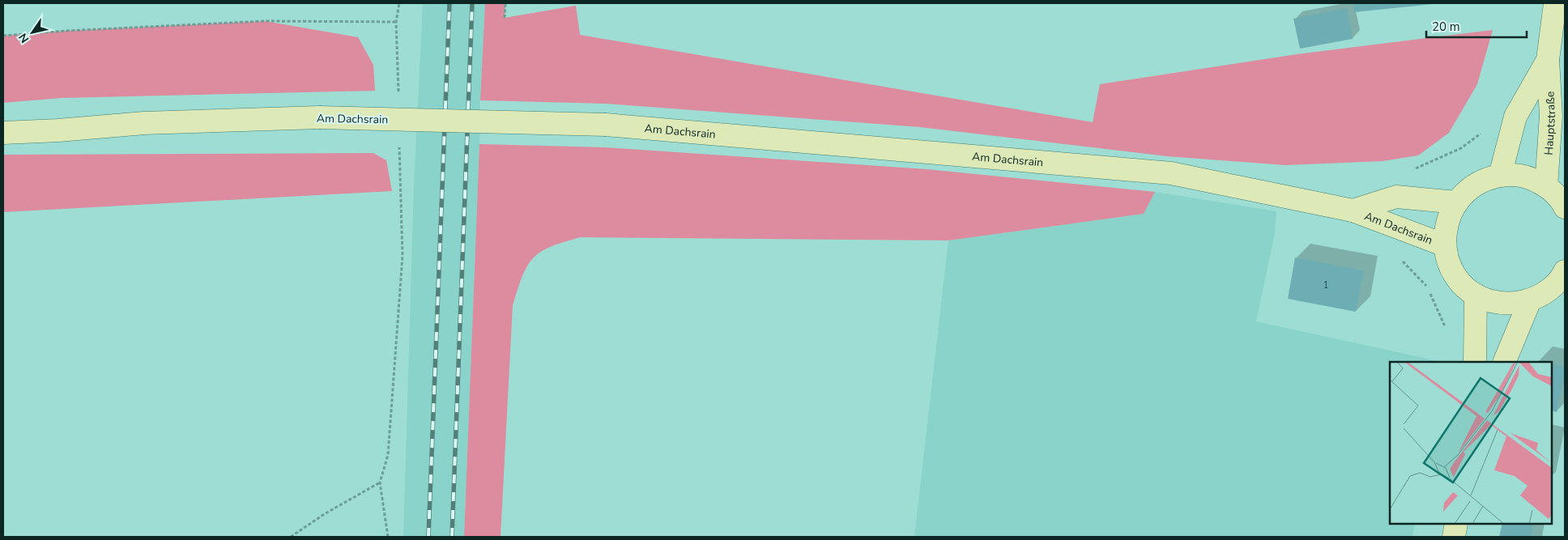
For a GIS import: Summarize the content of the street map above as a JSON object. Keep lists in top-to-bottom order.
{
  "streets": {
    "street": ["Am Dachsrain", "Hauptstraße"]
  },
  "house_numbers": ["1"],
  "scale_bar": "20 m",
  "north": "bottom left"
}
